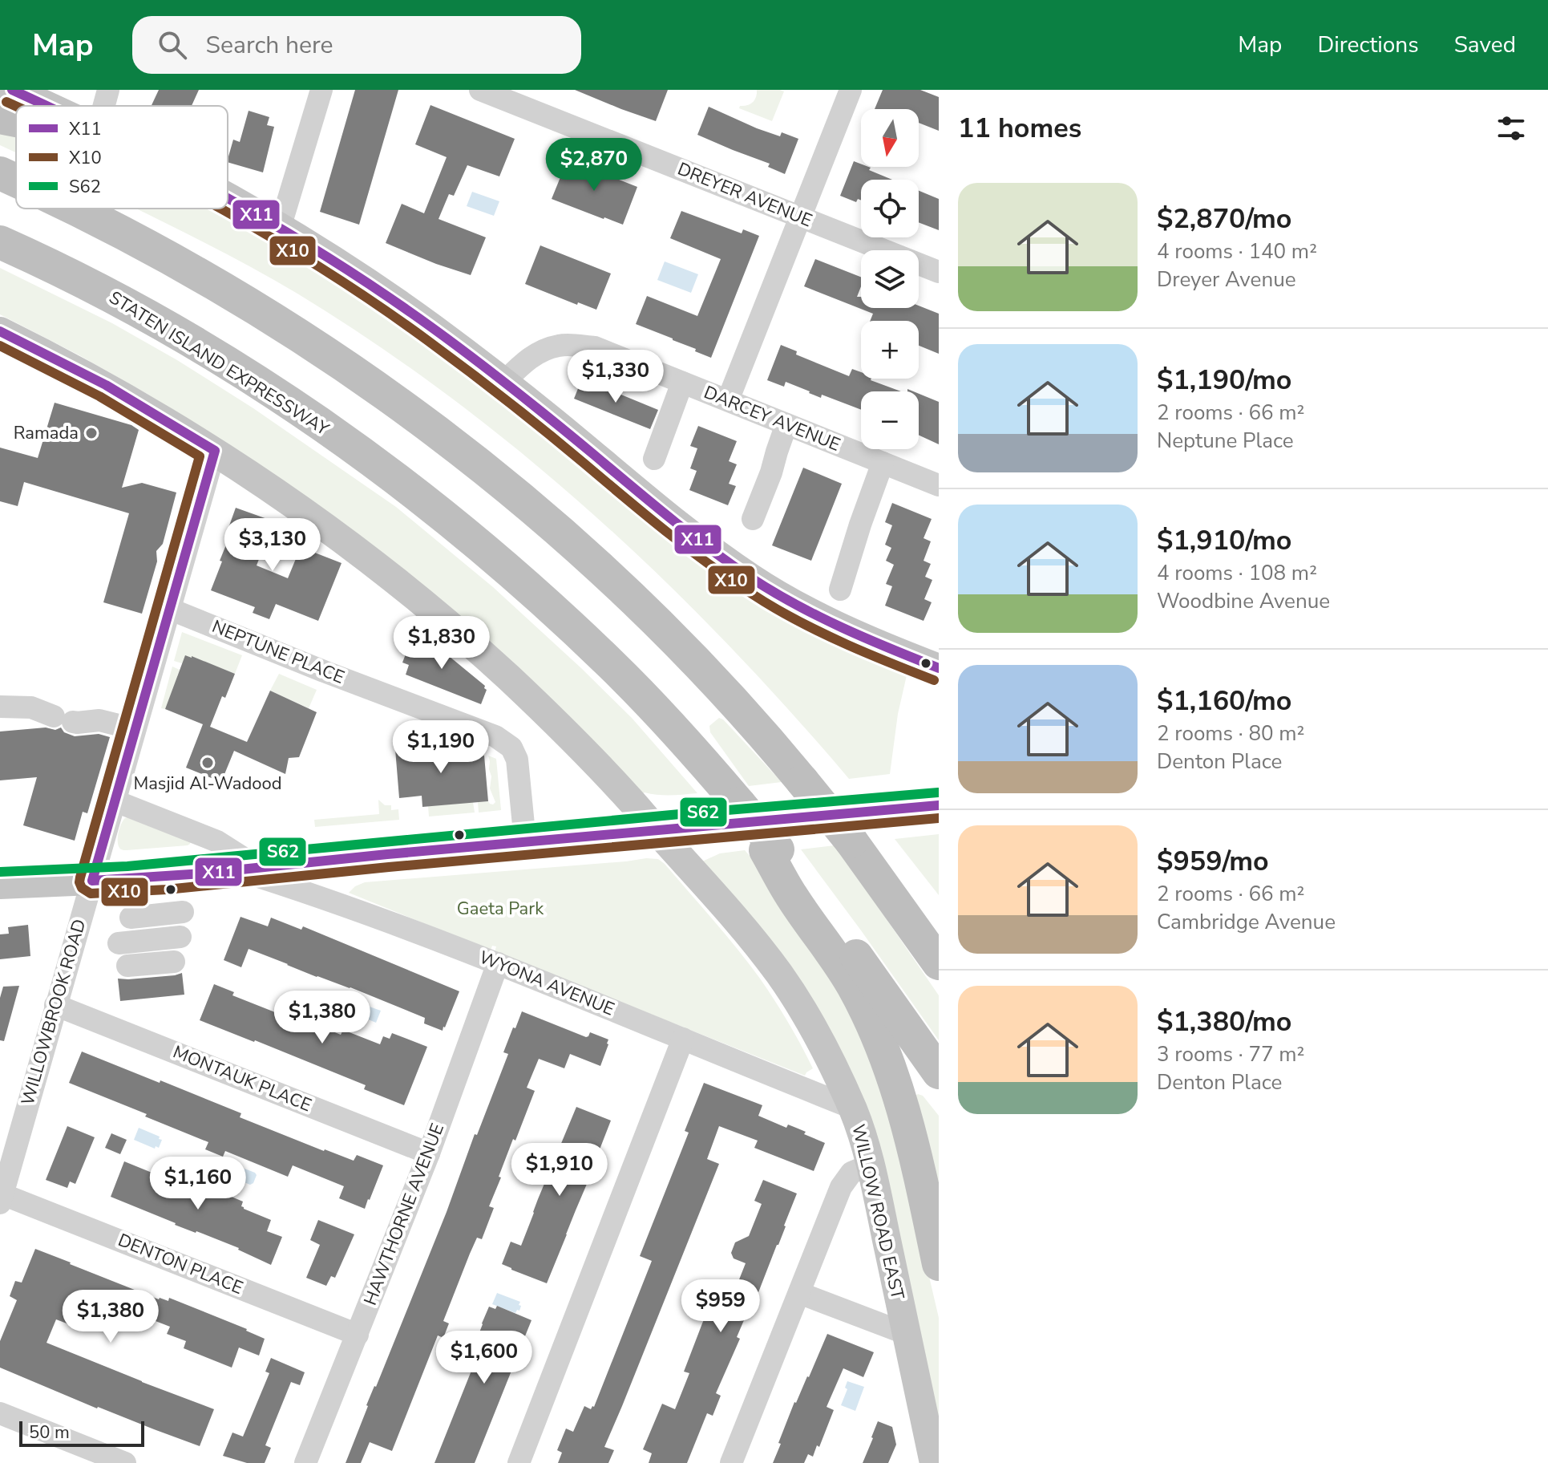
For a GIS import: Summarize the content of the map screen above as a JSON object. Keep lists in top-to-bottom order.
{
  "streets": {
    "highway": ["STATEN ISLAND EXPRESSWAY"],
    "main road": ["WILLOW ROAD EAST"],
    "street": [
      "DREYER AVENUE",
      "DARCEY AVENUE",
      "NEPTUNE PLACE",
      "WYONA AVENUE",
      "WILLOWBROOK ROAD",
      "MONTAUK PLACE",
      "HAWTHORNE AVENUE",
      "DENTON PLACE"
    ]
  },
  "crossings": [
    ["NEPTUNE PLACE", "WILLOWBROOK ROAD"],
    ["WYONA AVENUE", "WILLOWBROOK ROAD"],
    ["WYONA AVENUE", "WILLOW ROAD EAST"],
    ["WYONA AVENUE", "HAWTHORNE AVENUE"],
    ["WILLOWBROOK ROAD", "MONTAUK PLACE"],
    ["WILLOWBROOK ROAD", "WILLOW ROAD EAST"],
    ["WILLOWBROOK ROAD", "DENTON PLACE"],
    ["MONTAUK PLACE", "HAWTHORNE AVENUE"],
    ["HAWTHORNE AVENUE", "DENTON PLACE"]
  ],
  "parks": ["Gaeta Park"],
  "places": ["Ramada", "Masjid Al-Wadood"],
  "lines": ["transit line X11", "transit line X10", "transit line S62"],
  "legend": ["X11", "X10", "S62"],
  "scale_bar": "50 m",
  "north": "bottom",
  "page": {
    "header": "Map",
    "search": "Search here",
    "nav": ["Map", "Directions", "Saved"],
    "heading": "11 homes",
    "map_buttons": ["+", "−"],
    "price": [
      "$2,870",
      "$1,330",
      "$3,130",
      "$1,830",
      "$1,190",
      "$1,380",
      "$1,910",
      "$1,160",
      "$959",
      "$1,380",
      "$1,600"
    ],
    "list": [
      {
        "name": "$2,870/mo",
        "note": "4 rooms · 140 m² · Dreyer Avenue"
      },
      {
        "name": "$1,190/mo",
        "note": "2 rooms · 66 m² · Neptune Place"
      },
      {
        "name": "$1,910/mo",
        "note": "4 rooms · 108 m² · Woodbine Avenue"
      },
      {
        "name": "$1,160/mo",
        "note": "2 rooms · 80 m² · Denton Place"
      },
      {
        "name": "$959/mo",
        "note": "2 rooms · 66 m² · Cambridge Avenue"
      },
      {
        "name": "$1,380/mo",
        "note": "3 rooms · 77 m² · Denton Place"
      }
    ],
    "scale": "50 m"
  }
}
